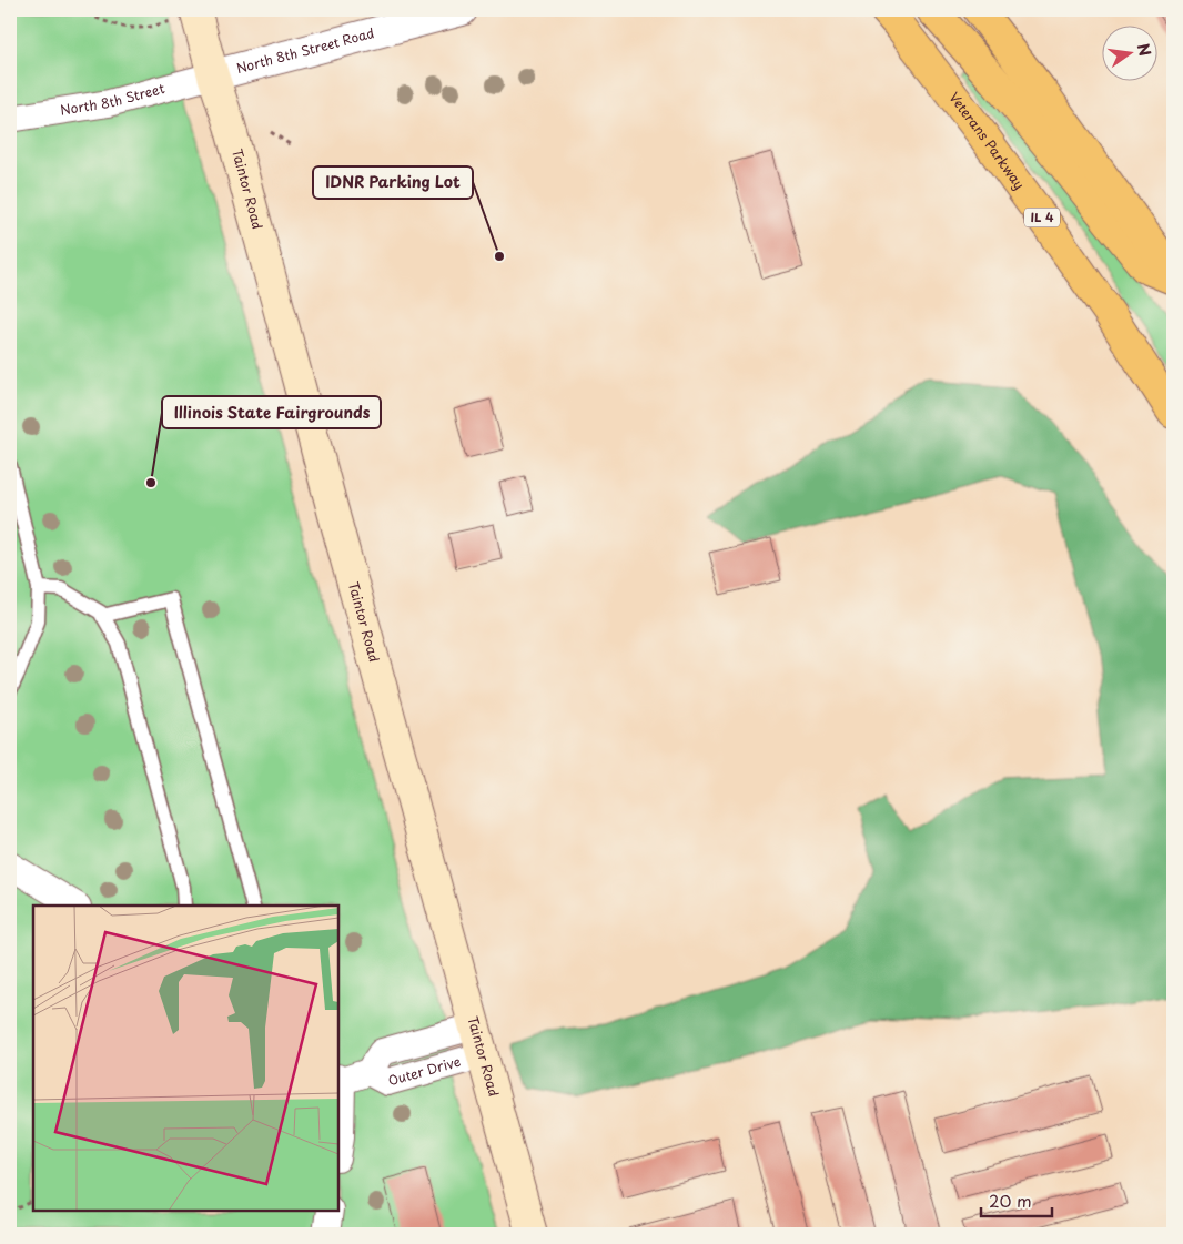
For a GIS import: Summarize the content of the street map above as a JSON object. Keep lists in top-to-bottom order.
{
  "streets": {
    "highway": ["Veterans Parkway", "IL 4"],
    "main road": ["Taintor Road"],
    "street": ["North 8th Street Road", "North 8th Street", "Outer Drive"]
  },
  "crossings": [
    ["North 8th Street Road", "North 8th Street"],
    ["North 8th Street Road", "Taintor Road"],
    ["North 8th Street", "Taintor Road"],
    ["Taintor Road", "Outer Drive"]
  ],
  "places": ["IDNR Parking Lot", "Illinois State Fairgrounds"],
  "scale_bar": "20 m",
  "north": "right"
}
